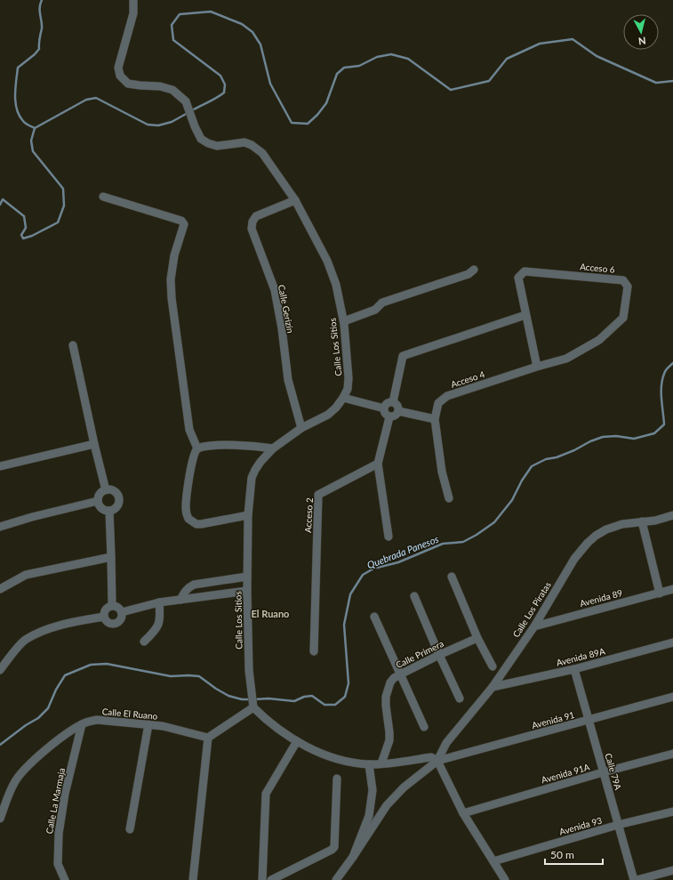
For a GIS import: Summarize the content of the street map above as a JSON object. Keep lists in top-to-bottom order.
{
  "streets": {
    "street": [
      "Acceso 6",
      "Calle Gerizín",
      "Calle Los Sitios",
      "Acceso 4",
      "Acceso 2",
      "Avenida 89",
      "Calle Los Piratas",
      "Calle Primera",
      "Avenida 89A",
      "Calle El Ruano",
      "Avenida 91",
      "Calle 79A",
      "Avenida 91A",
      "Calle La Marmaja",
      "Avenida 93"
    ]
  },
  "crossings": [
    ["Acceso 6", "Acceso 4"],
    ["Calle Gerizín", "Calle Los Sitios"],
    ["Avenida 89", "Calle Los Piratas"],
    ["Calle Los Piratas", "Avenida 89A"],
    ["Calle Los Piratas", "Avenida 91"],
    ["Avenida 89A", "Calle 79A"],
    ["Calle El Ruano", "Calle La Marmaja"],
    ["Avenida 91", "Calle 79A"],
    ["Calle 79A", "Avenida 91A"],
    ["Calle 79A", "Avenida 93"]
  ],
  "districts": ["El Ruano"],
  "water": ["Quebrada Panesos"],
  "scale_bar": "50 m",
  "north": "bottom"
}
